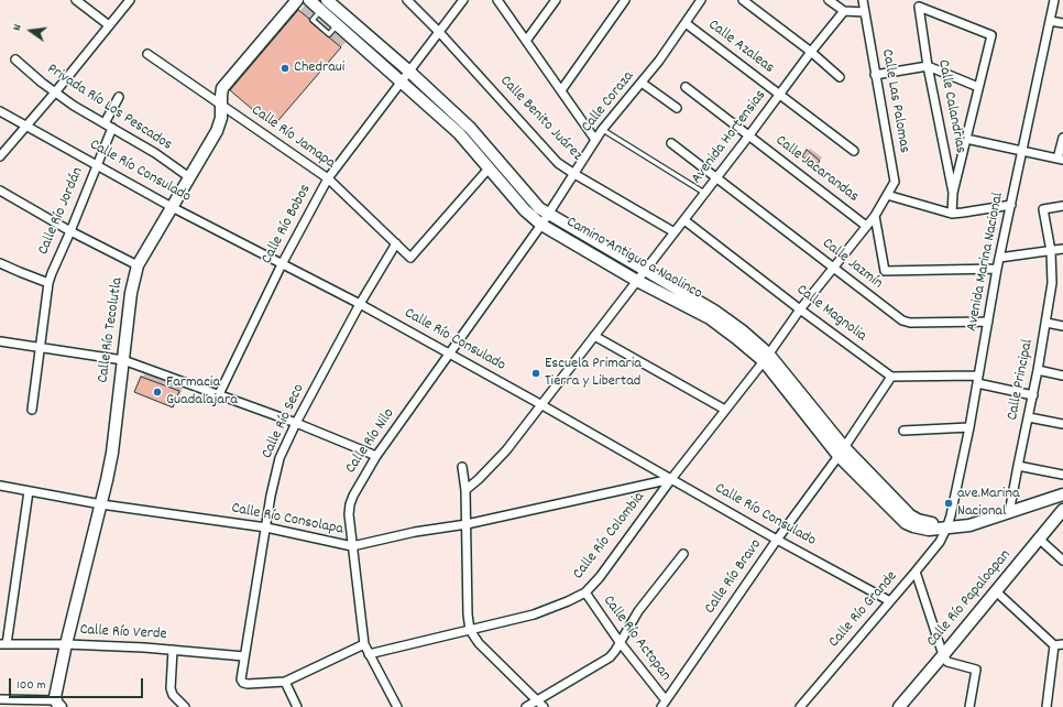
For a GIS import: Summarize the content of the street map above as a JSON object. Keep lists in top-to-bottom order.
{
  "streets": {
    "main road": ["Camino Antiguo a Naolinco", "Calle Río Tecolutla", "Calle Río Papaloapan"],
    "street": [
      "Calle Azaleas",
      "Calle Las Palomas",
      "Calle Coraza",
      "Calle Calandrias",
      "Privada Río Los Pescados",
      "Calle Benito Juárez",
      "Calle Río Jamapa",
      "Avenida Hortensias",
      "Calle Jacarandas",
      "Calle Río Consulado",
      "Calle Río Jordán",
      "Calle Río Bobos",
      "Avenida Marina Nacional",
      "Calle Jazmín",
      "Calle Magnolia",
      "Calle Principal",
      "Calle Río Seco",
      "Calle Río Nilo",
      "Calle Río Consolapa",
      "Calle Río Colombia",
      "Calle Río Bravo",
      "Calle Río Grande",
      "Calle Río Verde",
      "Calle Río Actopan"
    ]
  },
  "crossings": [
    ["Calle Azaleas", "Calle Coraza"],
    ["Calle Azaleas", "Avenida Hortensias"],
    ["Calle Las Palomas", "Calle Jacarandas"],
    ["Calle Las Palomas", "Calle Jazmín"],
    ["Calle Las Palomas", "Calle Río Colombia"],
    ["Calle Coraza", "Calle Benito Juárez"],
    ["Calle Coraza", "Camino Antiguo a Naolinco"],
    ["Calle Coraza", "Calle Río Nilo"],
    ["Privada Río Los Pescados", "Calle Río Jordán"],
    ["Privada Río Los Pescados", "Calle Río Tecolutla"],
    ["Calle Benito Juárez", "Avenida Hortensias"],
    ["Calle Benito Juárez", "Calle Río Bobos"],
    ["Calle Río Jamapa", "Calle Río Bobos"],
    ["Calle Río Jamapa", "Camino Antiguo a Naolinco"],
    ["Calle Río Jamapa", "Calle Río Tecolutla"],
    ["Calle Río Jamapa", "Calle Río Seco"],
    ["Avenida Hortensias", "Calle Jacarandas"],
    ["Avenida Hortensias", "Calle Río Consulado"],
    ["Avenida Hortensias", "Camino Antiguo a Naolinco"],
    ["Avenida Hortensias", "Calle Jazmín"],
    ["Avenida Hortensias", "Calle Magnolia"],
    ["Calle Río Consulado", "Calle Río Jordán"],
    ["Calle Río Consulado", "Calle Río Bobos"],
    ["Calle Río Consulado", "Calle Río Tecolutla"],
    ["Calle Río Consulado", "Calle Río Seco"],
    ["Calle Río Consulado", "Calle Río Nilo"],
    ["Calle Río Consulado", "Calle Río Consolapa"],
    ["Calle Río Consulado", "Calle Río Colombia"],
    ["Calle Río Consulado", "Calle Río Bravo"],
    ["Calle Río Consulado", "Calle Río Grande"],
    ["Calle Río Bobos", "Camino Antiguo a Naolinco"],
    ["Camino Antiguo a Naolinco", "Avenida Marina Nacional"],
    ["Camino Antiguo a Naolinco", "Calle Principal"],
    ["Camino Antiguo a Naolinco", "Calle Río Nilo"],
    ["Camino Antiguo a Naolinco", "Calle Río Colombia"],
    ["Camino Antiguo a Naolinco", "Calle Río Bravo"],
    ["Camino Antiguo a Naolinco", "Calle Río Grande"],
    ["Avenida Marina Nacional", "Calle Jazmín"],
    ["Avenida Marina Nacional", "Calle Río Grande"],
    ["Calle Jazmín", "Calle Río Colombia"],
    ["Calle Magnolia", "Calle Río Colombia"],
    ["Calle Magnolia", "Calle Río Bravo"],
    ["Calle Río Tecolutla", "Calle Río Consolapa"],
    ["Calle Río Tecolutla", "Calle Río Verde"],
    ["Calle Río Seco", "Calle Río Consolapa"],
    ["Calle Río Seco", "Calle Río Verde"],
    ["Calle Río Nilo", "Calle Río Consolapa"],
    ["Calle Río Nilo", "Calle Río Colombia"],
    ["Calle Río Consolapa", "Calle Río Colombia"],
    ["Calle Río Colombia", "Calle Río Actopan"],
    ["Calle Río Bravo", "Calle Río Actopan"]
  ],
  "places": [
    "Chedraui",
    "Escuela Primaria Tierra y Libertad",
    "Farmacia Guadalajara",
    "ave.Marina Nacional"
  ],
  "scale_bar": "100 m",
  "north": "left"
}
